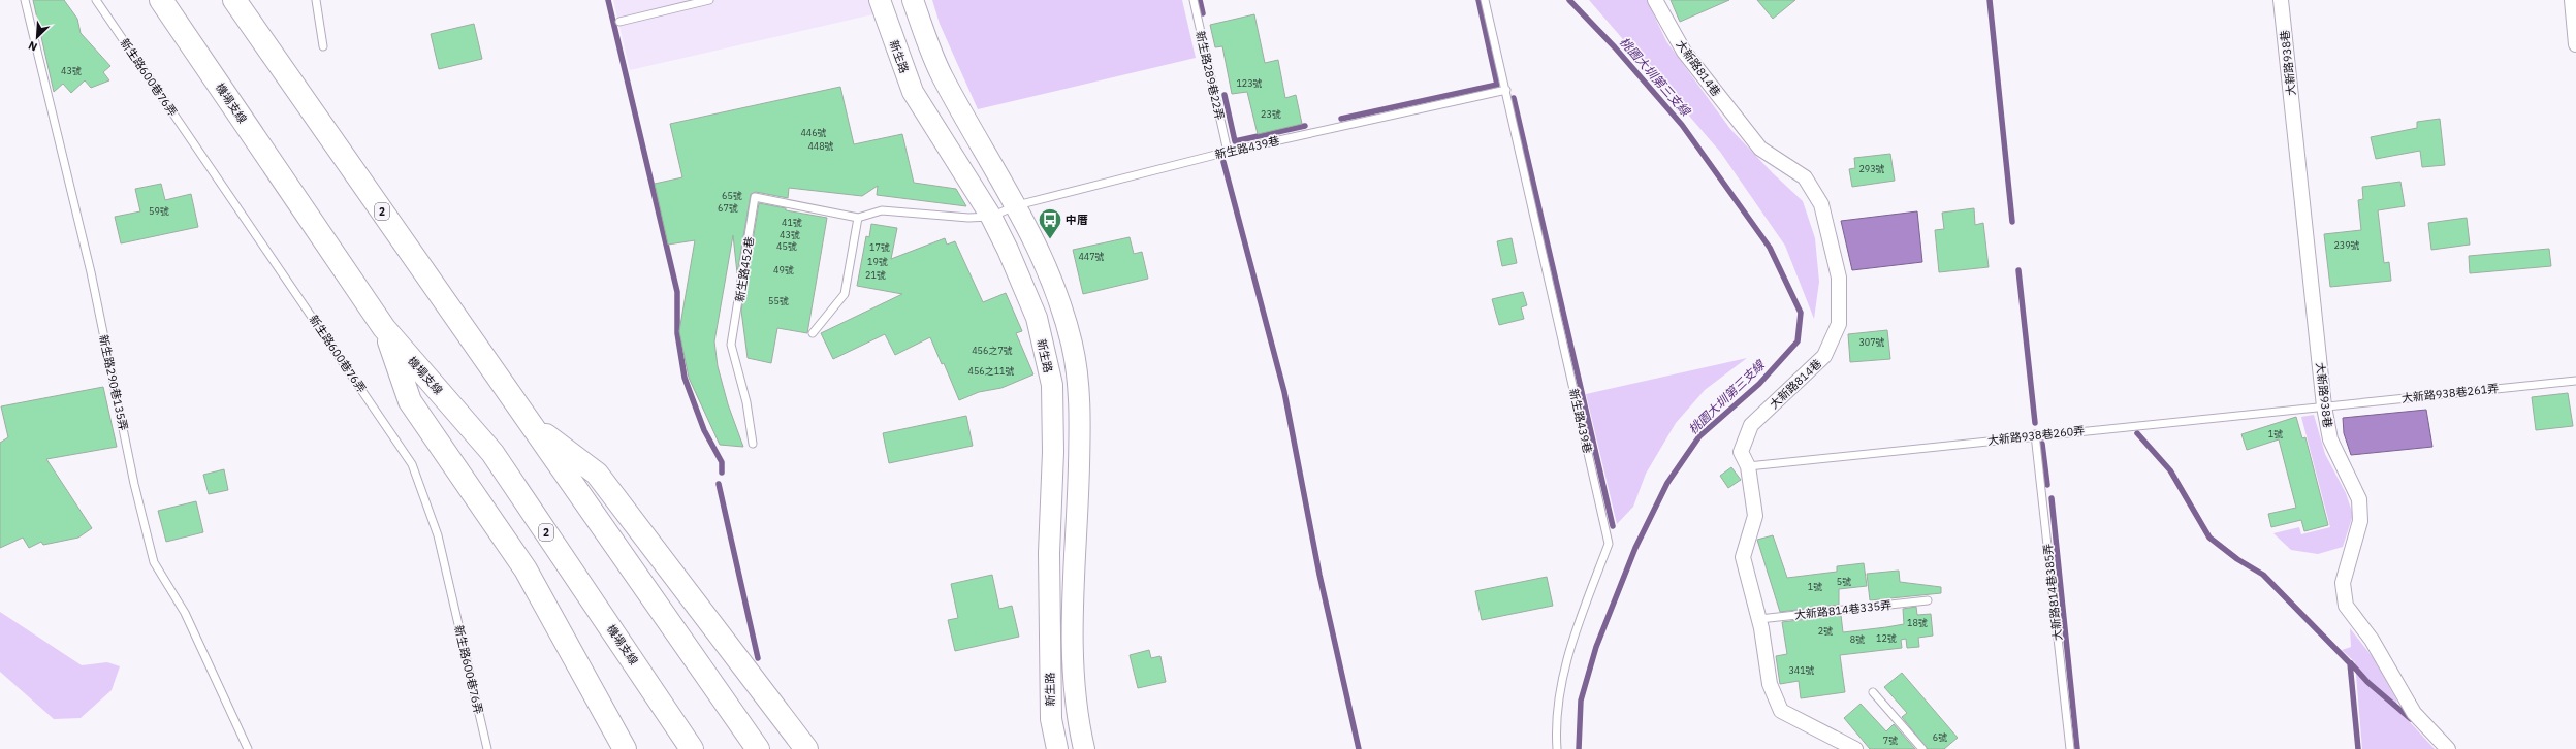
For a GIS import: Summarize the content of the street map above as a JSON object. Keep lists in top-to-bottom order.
{
  "streets": {
    "highway": ["機場支線", "2"],
    "main road": ["新生路"],
    "street": ["大新路938巷", "大新路814巷"],
    "lane": [
      "新生路289巷22弄",
      "新生路600巷76弄",
      "新生路439巷",
      "新生路452巷",
      "新生路290巷135弄",
      "大新路938巷261弄",
      "大新路938巷260弄",
      "大新路814巷385弄",
      "大新路814巷335弄"
    ]
  },
  "crossings": [
    ["新生路", "新生路439巷"],
    ["新生路", "新生路452巷"],
    ["大新路938巷", "大新路938巷261弄"],
    ["大新路938巷", "大新路938巷260弄"],
    ["大新路814巷", "大新路938巷260弄"],
    ["大新路814巷", "大新路814巷335弄"],
    ["新生路289巷22弄", "新生路439巷"],
    ["新生路439巷", "新生路452巷"],
    ["大新路938巷261弄", "大新路938巷260弄"],
    ["大新路938巷260弄", "大新路814巷385弄"]
  ],
  "water": ["桃園大圳第三支線"],
  "places": {
    "bus stop": ["中厝"]
  },
  "house_numbers": [
    "43號",
    "123號",
    "23號",
    "446號",
    "448號",
    "293號",
    "65號",
    "67號",
    "59號",
    "41號",
    "43號",
    "239號",
    "45號",
    "17號",
    "447號",
    "19號",
    "49號",
    "21號",
    "55號",
    "307號",
    "456之7號",
    "456之11號",
    "1號",
    "5號",
    "1號",
    "18號",
    "2號",
    "12號",
    "8號",
    "341號",
    "6號",
    "7號"
  ],
  "north": "bottom left"
}
